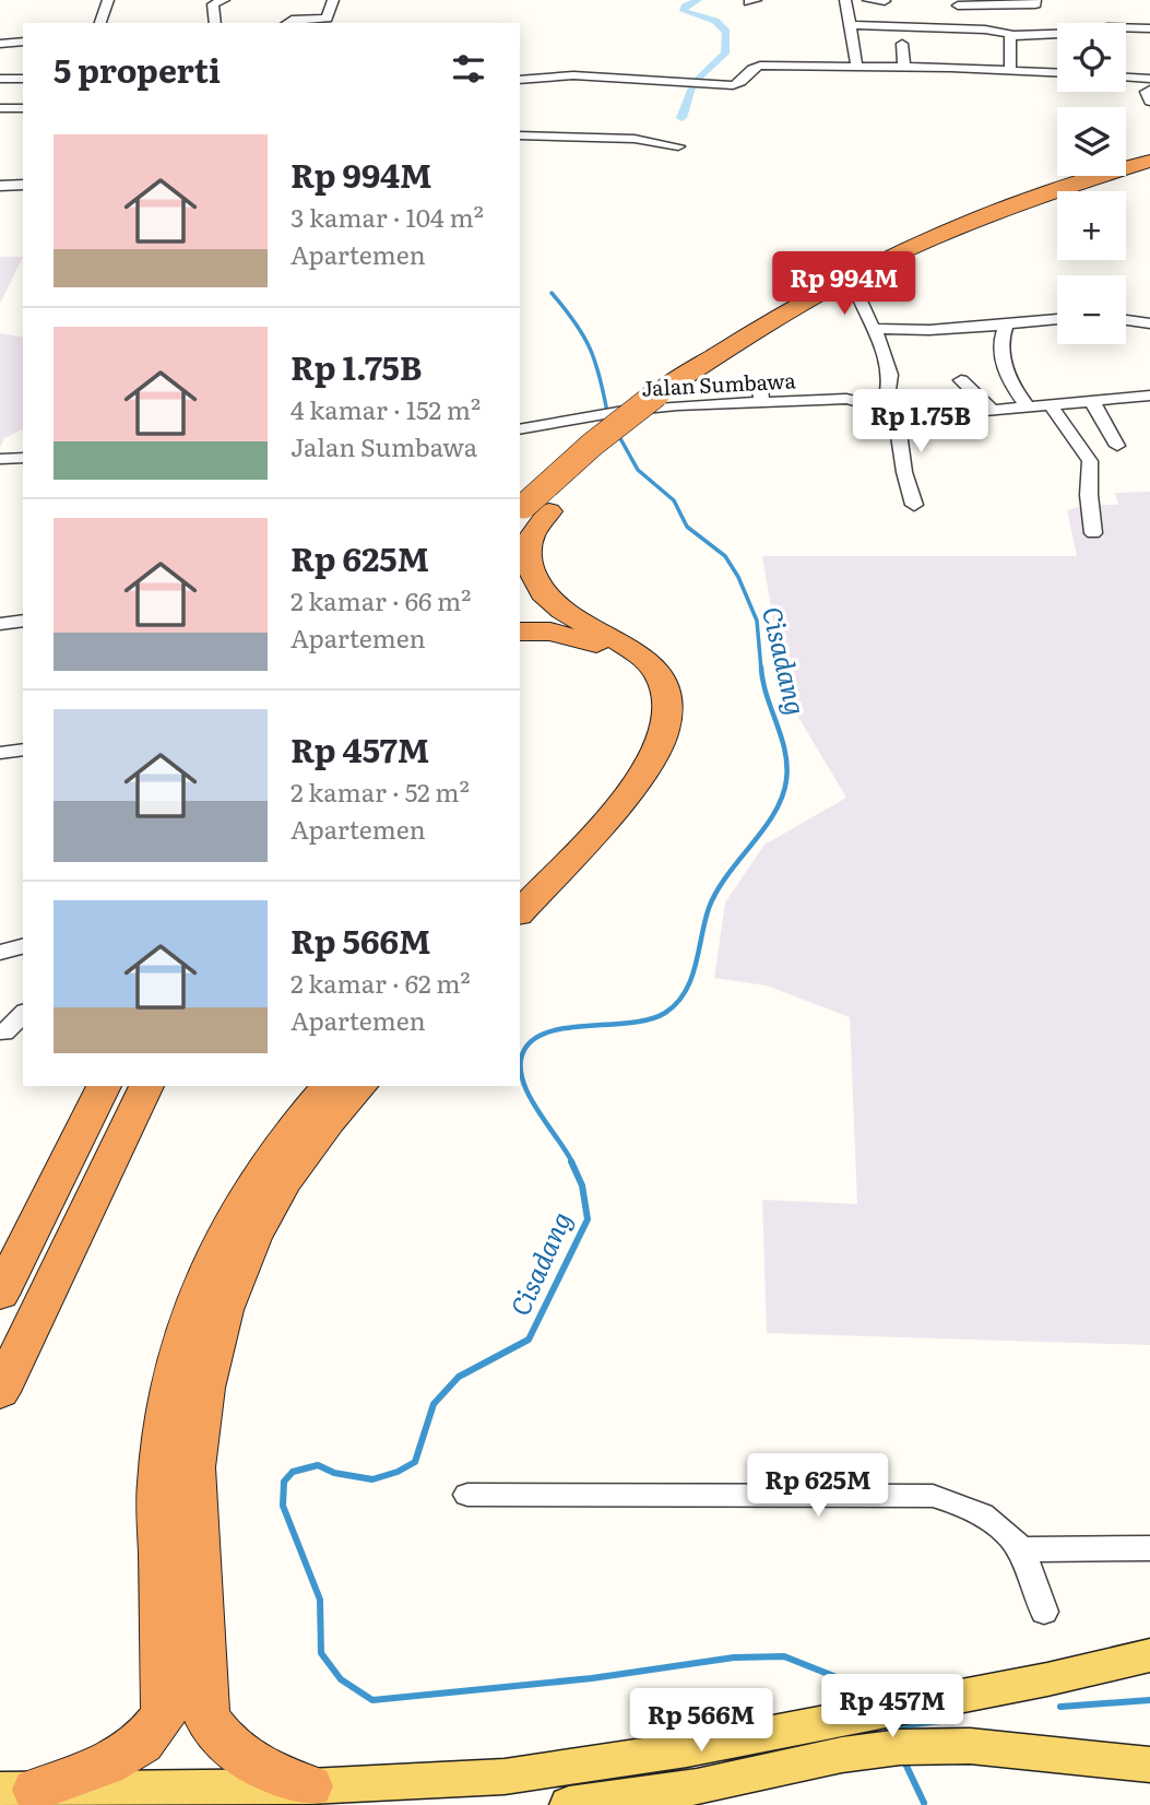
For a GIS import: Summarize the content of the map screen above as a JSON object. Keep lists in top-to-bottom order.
{
  "streets": {
    "street": ["Jalan Sumbawa"]
  },
  "water": ["Cisadang"],
  "page": {
    "map_buttons": ["+", "−"],
    "heading": "5 properti",
    "list": [
      {
        "name": "Rp 994M",
        "note": "3 kamar · 104 m² · Apartemen"
      },
      {
        "name": "Rp 1.75B",
        "note": "4 kamar · 152 m² · Jalan Sumbawa"
      },
      {
        "name": "Rp 625M",
        "note": "2 kamar · 66 m² · Apartemen"
      },
      {
        "name": "Rp 457M",
        "note": "2 kamar · 52 m² · Apartemen"
      },
      {
        "name": "Rp 566M",
        "note": "2 kamar · 62 m² · Apartemen"
      }
    ],
    "price": [
      "Rp 994M",
      "Rp 1.75B",
      "Rp 625M",
      "Rp 457M",
      "Rp 566M"
    ]
  }
}
